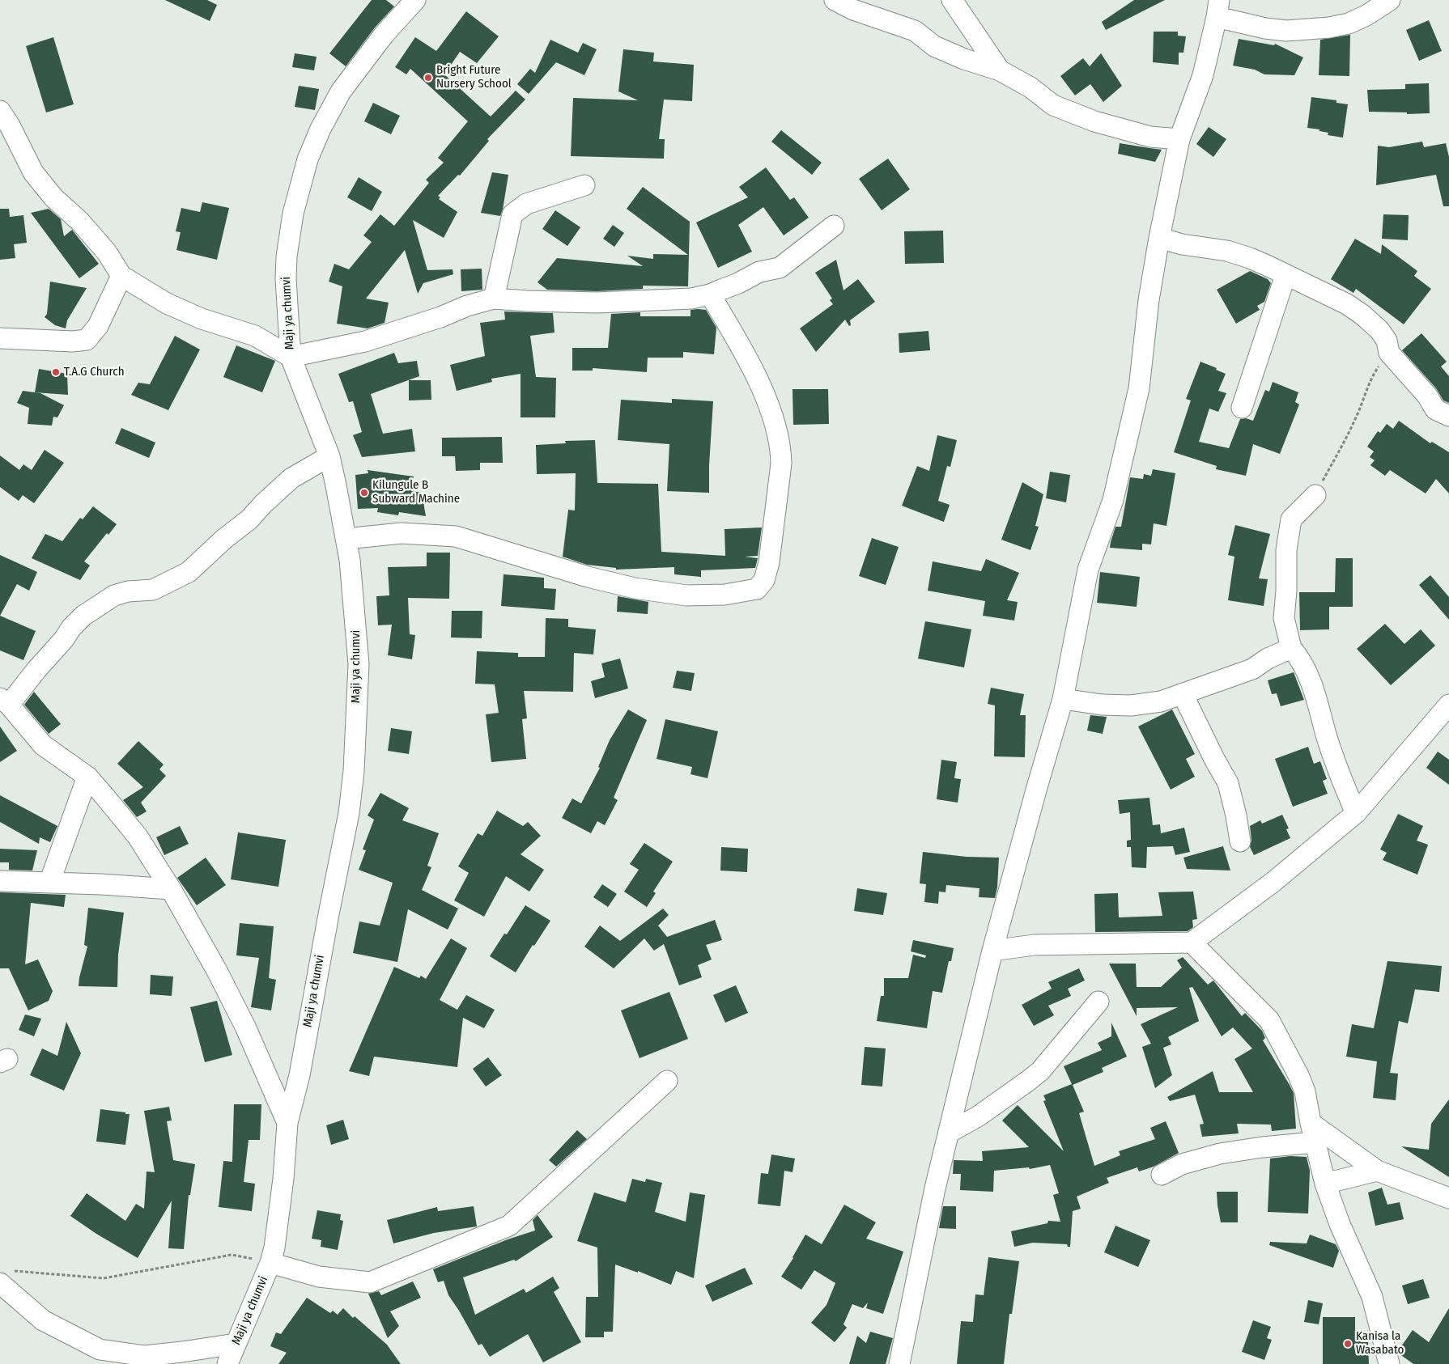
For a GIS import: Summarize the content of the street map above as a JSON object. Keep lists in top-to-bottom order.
{
  "streets": {
    "street": ["Maji ya chumvi"]
  },
  "places": [
    "Bright Future Nursery School",
    "T.A.G Church",
    "Kilungule B Subward Machine",
    "Kanisa la Wasabato"
  ]
}
